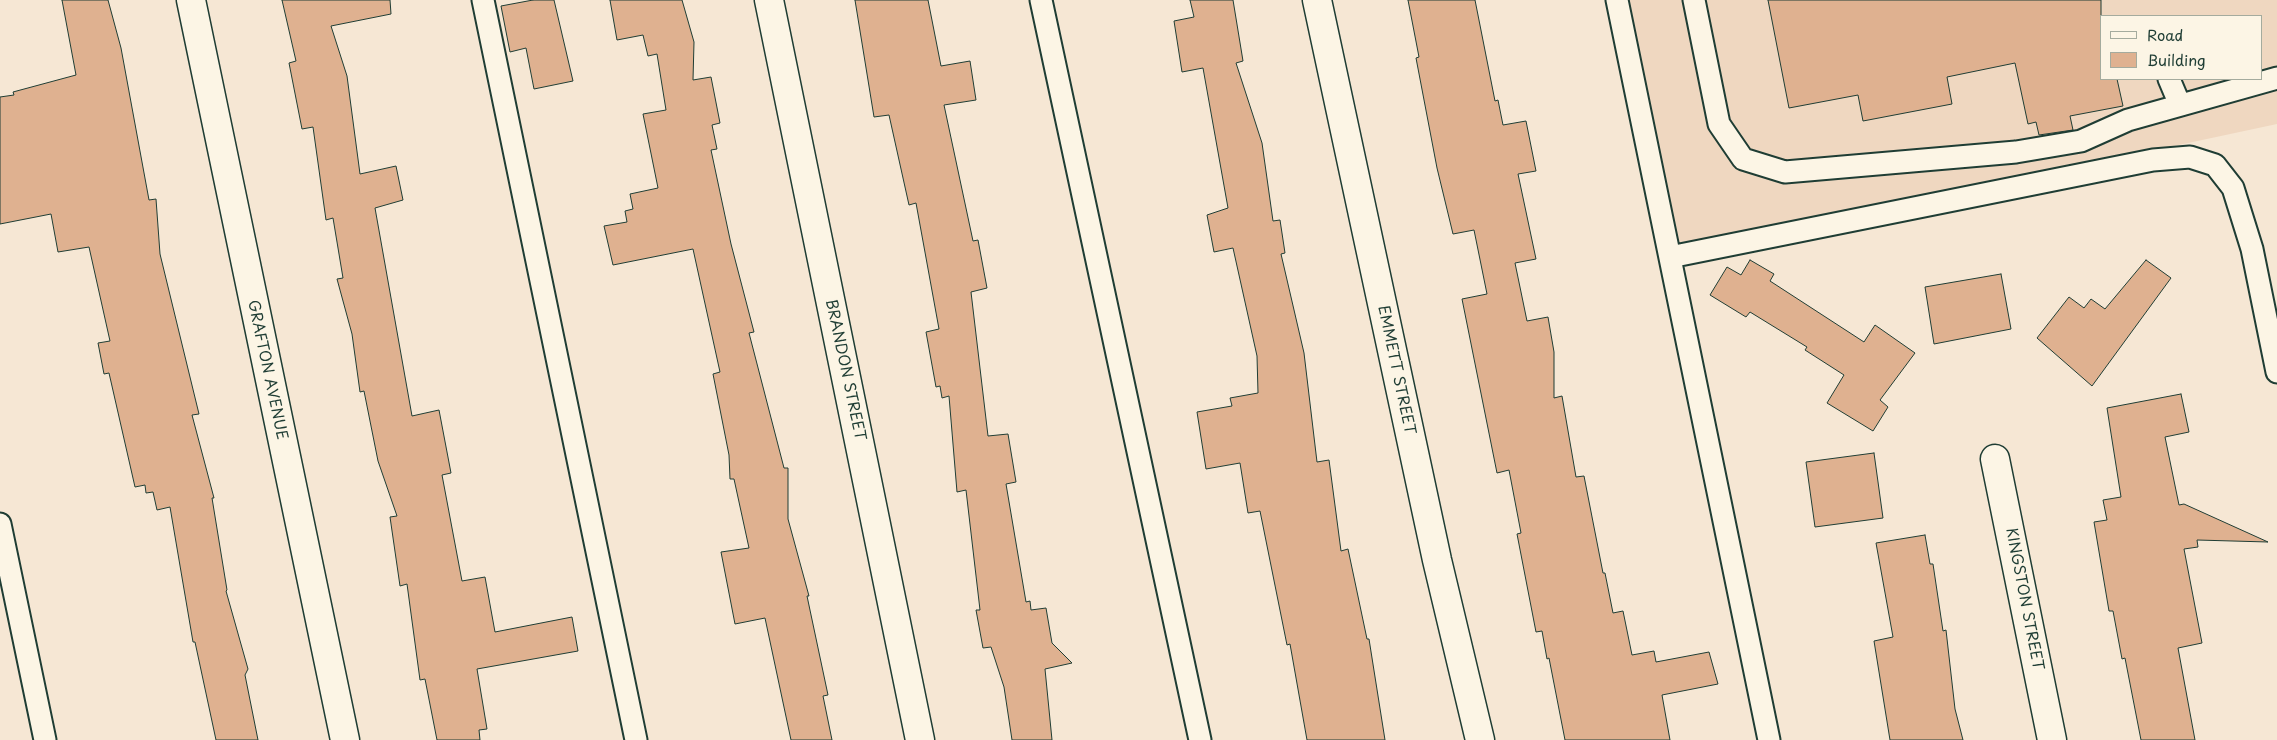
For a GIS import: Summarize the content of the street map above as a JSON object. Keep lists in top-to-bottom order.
{
  "streets": {
    "street": [
      "GRAFTON AVENUE",
      "BRANDON STREET",
      "EMMETT STREET",
      "KINGSTON STREET"
    ]
  },
  "legend": ["Road", "Building"]
}
